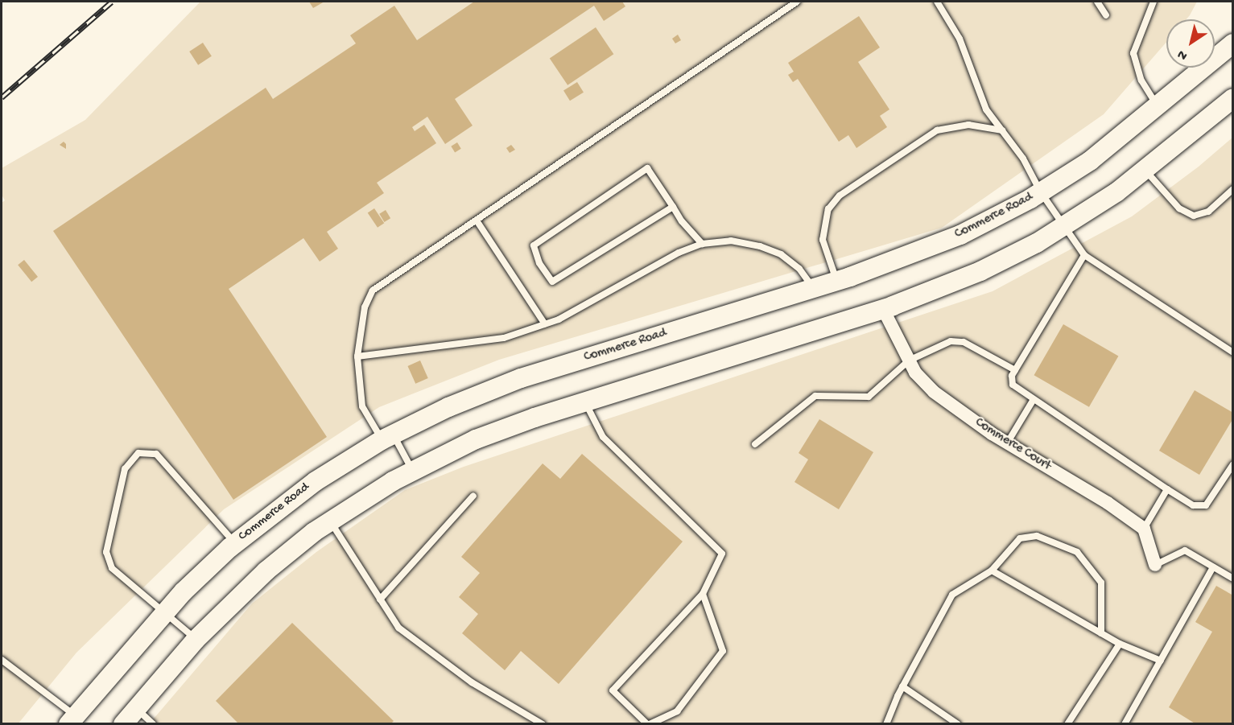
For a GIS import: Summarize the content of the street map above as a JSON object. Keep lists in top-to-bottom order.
{
  "streets": {
    "main road": ["Commerce Road"],
    "street": ["Commerce Court"]
  },
  "north": "bottom left"
}
